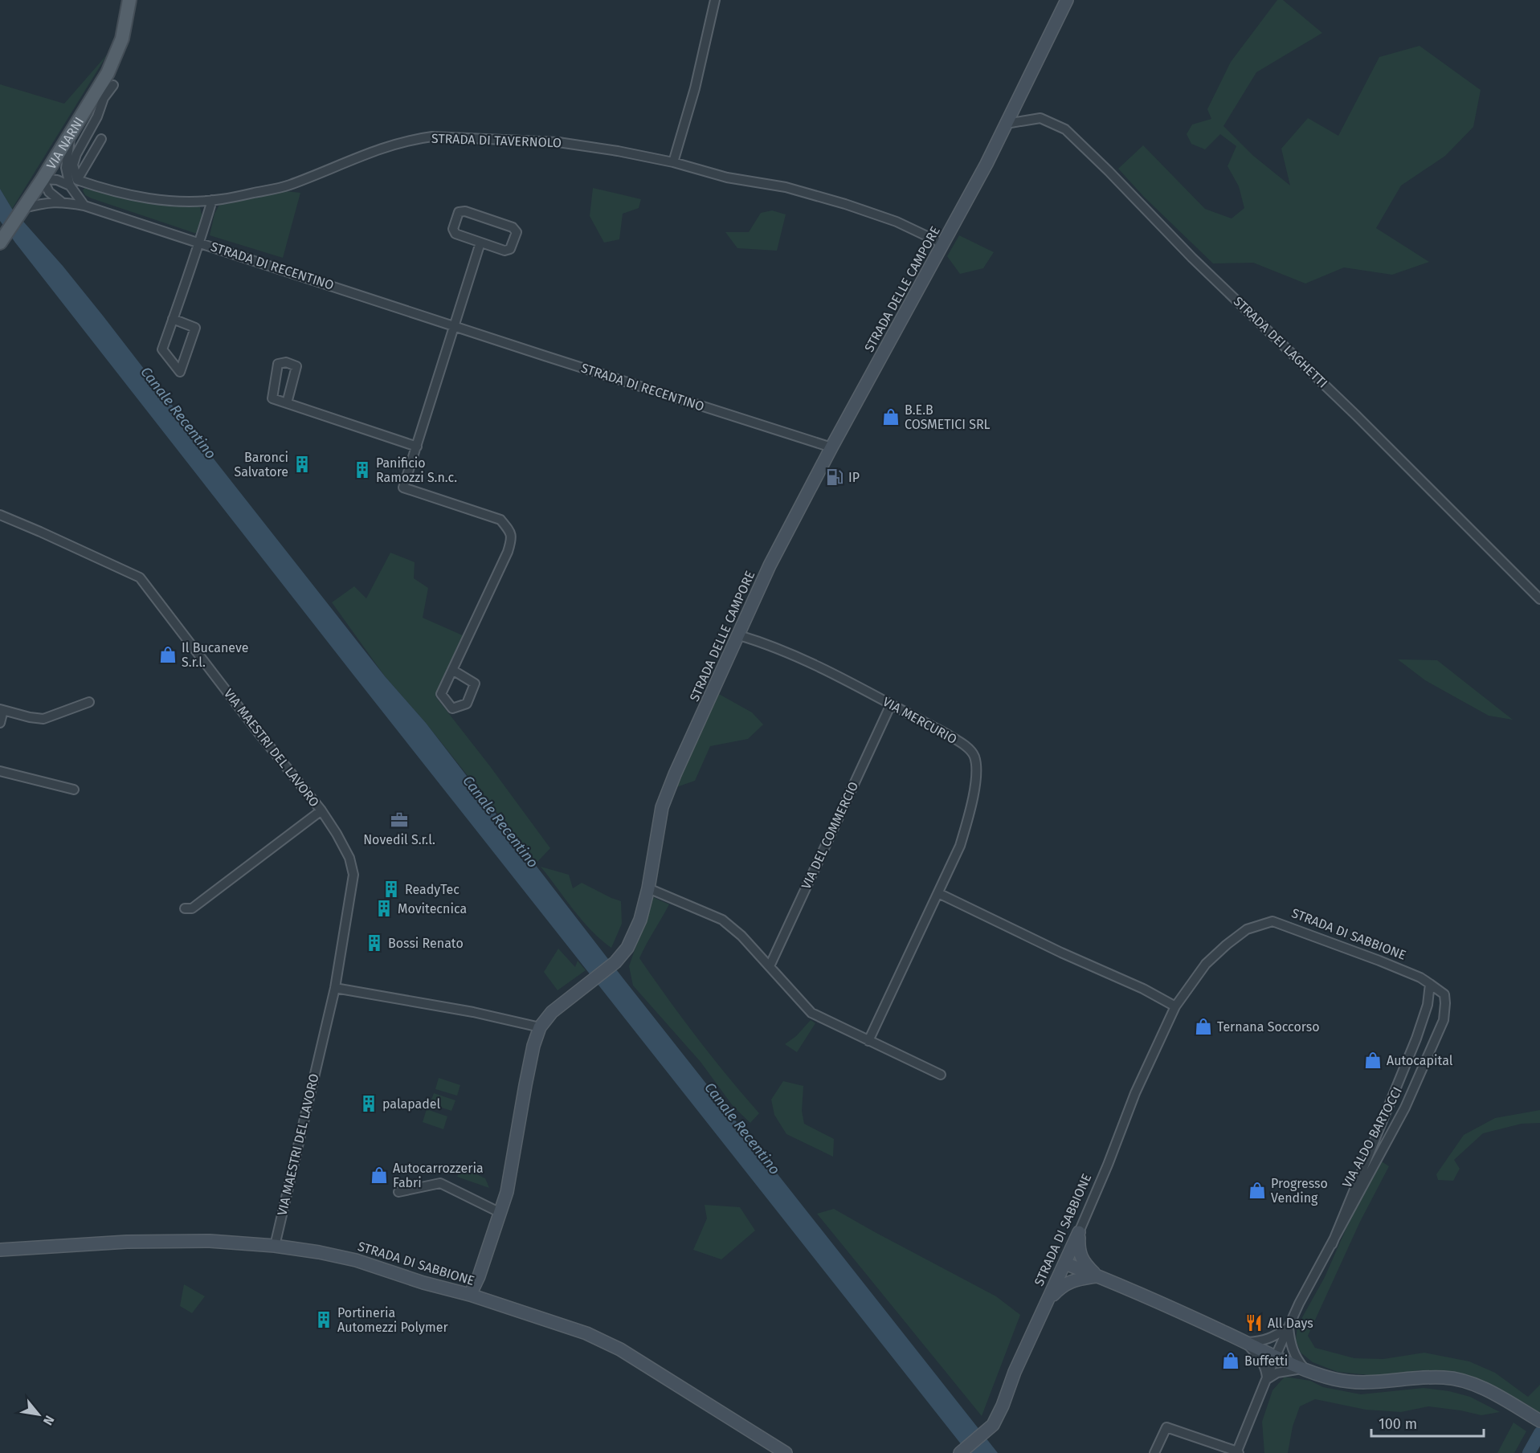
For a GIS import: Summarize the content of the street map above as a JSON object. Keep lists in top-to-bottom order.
{
  "streets": {
    "main road": ["VIA NARNI", "STRADA DELLE CAMPORE", "STRADA DI SABBIONE"],
    "street": [
      "STRADA DI TAVERNOLO",
      "STRADA DI RECENTINO",
      "STRADA DEI LAGHETTI",
      "VIA MERCURIO",
      "VIA MAESTRI DEL LAVORO",
      "VIA DEL COMMERCIO",
      "VIA ALDO BARTOCCI"
    ]
  },
  "crossings": [
    ["STRADA DI TAVERNOLO", "STRADA DELLE CAMPORE"],
    ["VIA NARNI", "STRADA DI RECENTINO"],
    ["STRADA DI RECENTINO", "STRADA DELLE CAMPORE"],
    ["STRADA DELLE CAMPORE", "STRADA DEI LAGHETTI"],
    ["STRADA DELLE CAMPORE", "VIA MERCURIO"],
    ["STRADA DELLE CAMPORE", "STRADA DI SABBIONE"],
    ["VIA MERCURIO", "VIA DEL COMMERCIO"],
    ["VIA MAESTRI DEL LAVORO", "STRADA DI SABBIONE"],
    ["STRADA DI SABBIONE", "VIA ALDO BARTOCCI"]
  ],
  "water": ["Canale Recentino"],
  "places": {
    "shop": [
      "B.E.B COSMETICI SRL",
      "Il Bucaneve S.r.l.",
      "Ternana Soccorso",
      "Autocapital",
      "Autocarrozzeria Fabri",
      "Progresso Vending",
      "Buffetti"
    ],
    "building": [
      "Baronci Salvatore",
      "Panificio Ramozzi S.n.c.",
      "ReadyTec",
      "Movitecnica",
      "Bossi Renato",
      "palapadel",
      "Portineria Automezzi Polymer"
    ],
    "fuel station": ["IP"],
    "office": ["Novedil S.r.l."],
    "restaurant": ["All Days"]
  },
  "scale_bar": "100 m",
  "north": "bottom right"
}
